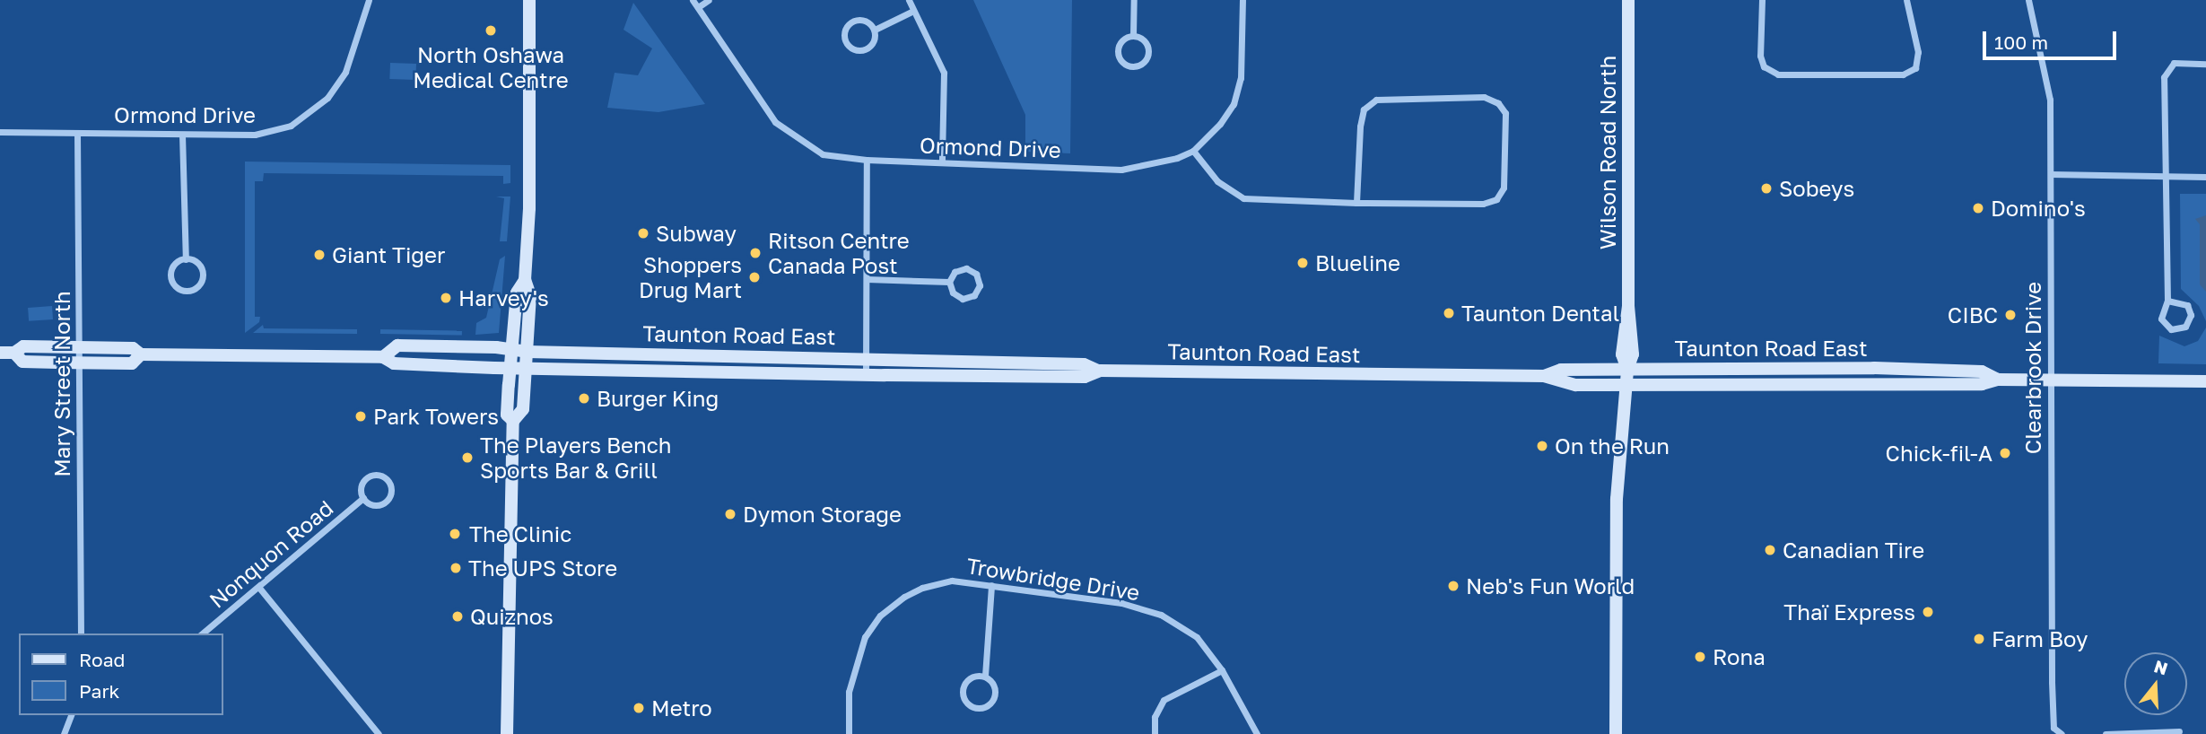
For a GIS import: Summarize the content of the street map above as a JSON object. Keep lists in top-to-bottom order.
{
  "streets": {
    "main road": ["Wilson Road North", "Taunton Road East"],
    "street": [
      "Ormond Drive",
      "Clearbrook Drive",
      "Mary Street North",
      "Nonquon Road",
      "Trowbridge Drive"
    ]
  },
  "crossings": [
    ["Ormond Drive", "Mary Street North"],
    ["Wilson Road North", "Taunton Road East"],
    ["Taunton Road East", "Clearbrook Drive"],
    ["Taunton Road East", "Mary Street North"]
  ],
  "places": [
    "North Oshawa Medical Centre",
    "Sobeys",
    "Domino's",
    "Subway",
    "Ritson Centre Canada Post",
    "Giant Tiger",
    "Blueline",
    "Shoppers Drug Mart",
    "Harvey's",
    "Taunton Dental",
    "CIBC",
    "Burger King",
    "Park Towers",
    "On the Run",
    "Chick-fil-A",
    "The Players Bench Sports Bar & Grill",
    "Dymon Storage",
    "The Clinic",
    "Canadian Tire",
    "The UPS Store",
    "Neb's Fun World",
    "Thaï Express",
    "Quiznos",
    "Farm Boy",
    "Rona",
    "Metro"
  ],
  "legend": ["Road", "Park"],
  "scale_bar": "100 m",
  "north": "top"
}
